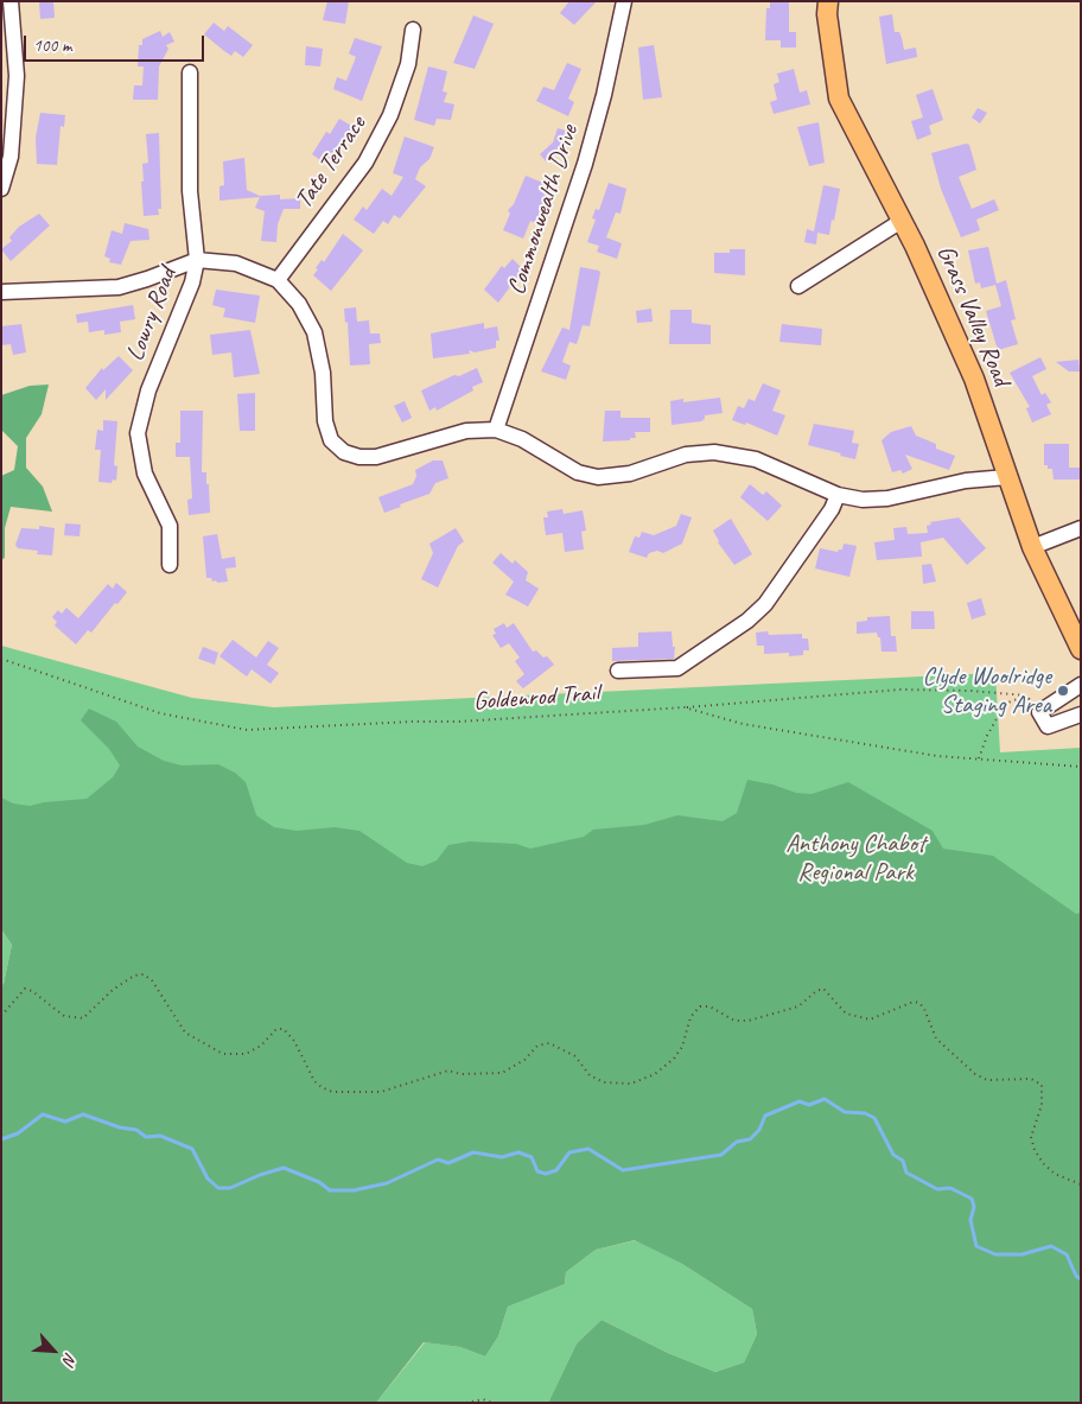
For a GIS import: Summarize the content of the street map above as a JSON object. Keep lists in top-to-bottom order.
{
  "streets": {
    "main road": ["Grass Valley Road"],
    "street": ["Tate Terrace", "Commonwealth Drive", "Lowry Road"],
    "path": ["Goldenrod Trail"]
  },
  "parks": ["Anthony Chabot Regional Park"],
  "places": ["Clyde Woolridge Staging Area"],
  "scale_bar": "100 m",
  "north": "bottom right"
}
